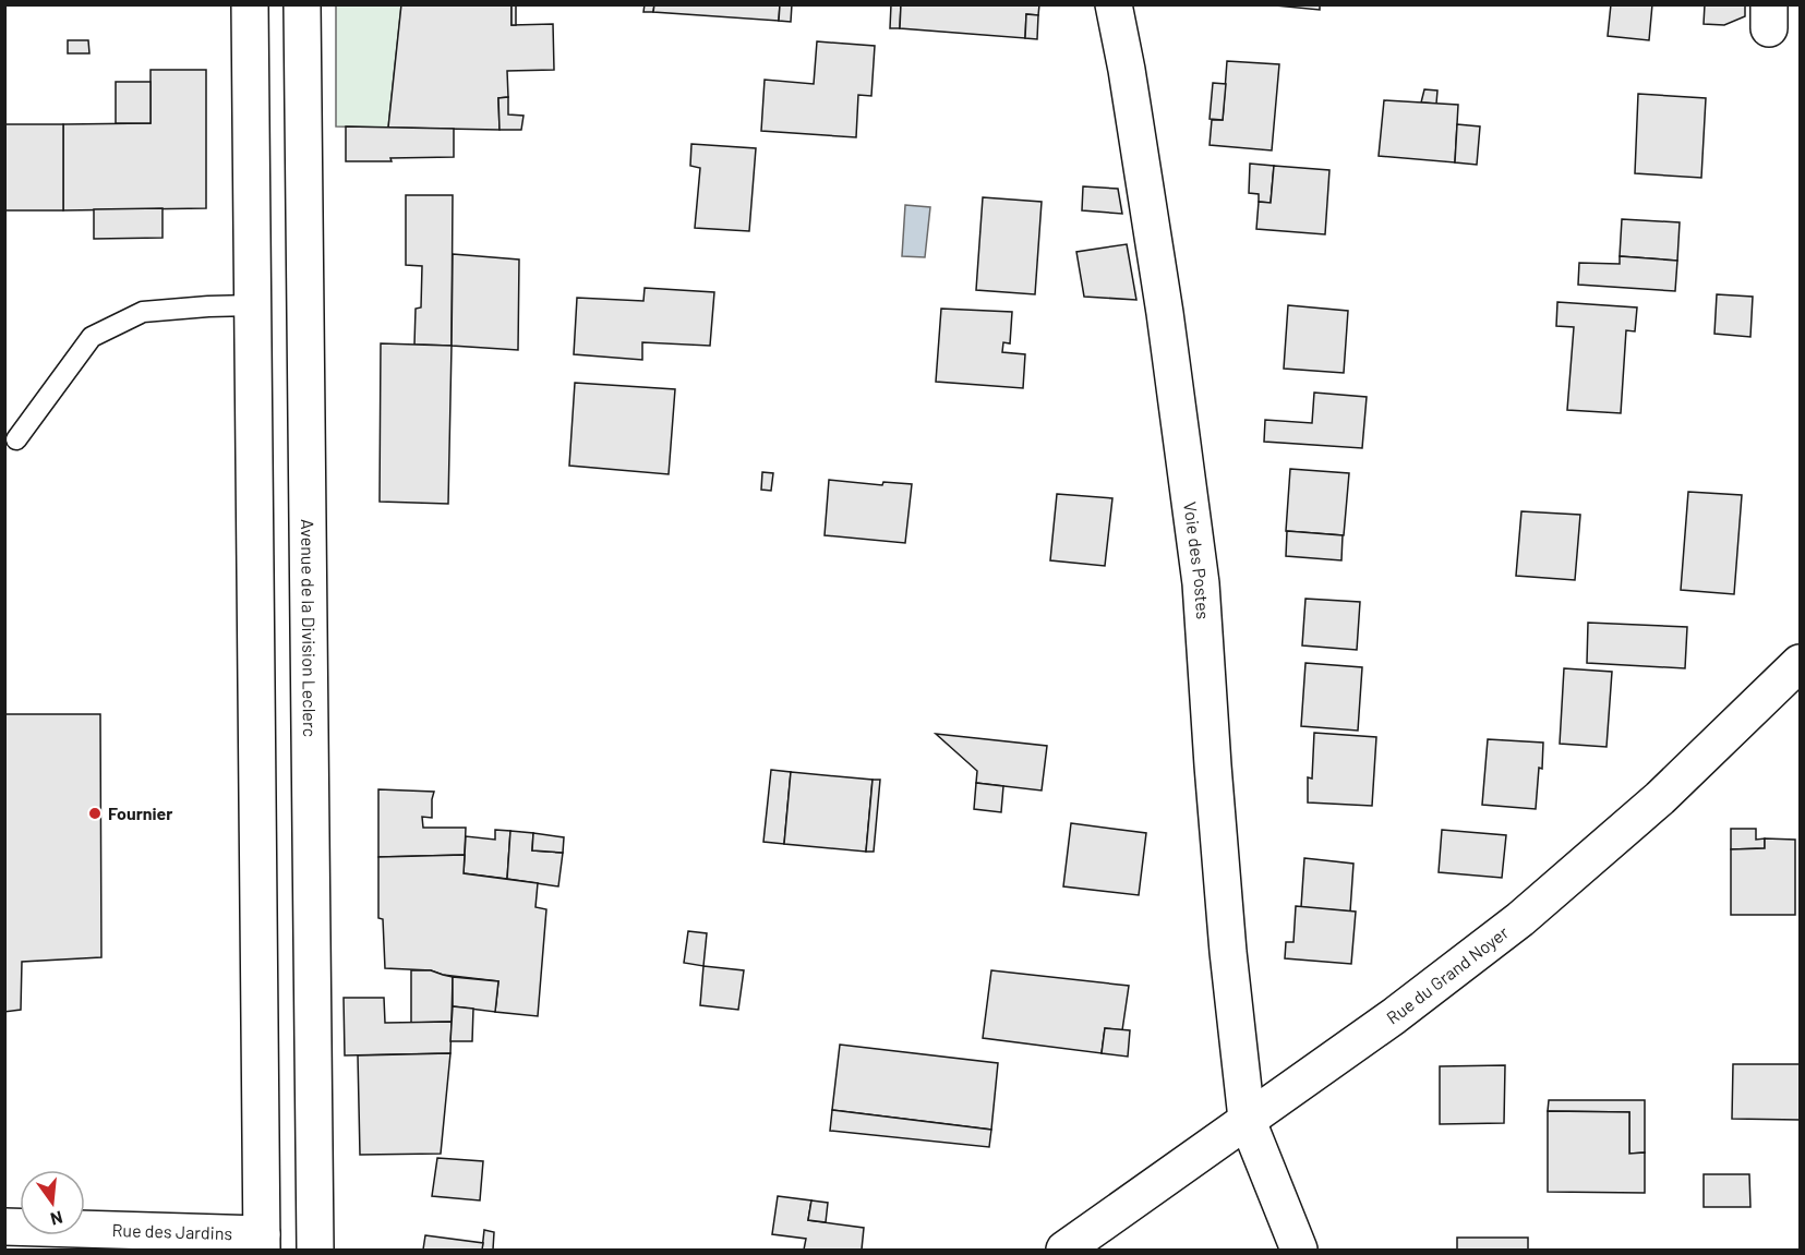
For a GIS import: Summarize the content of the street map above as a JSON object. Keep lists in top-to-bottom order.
{
  "streets": {
    "street": [
      "Voie des Postes",
      "Avenue de la Division Leclerc",
      "Rue du Grand Noyer",
      "Rue des Jardins"
    ]
  },
  "crossings": [
    ["Voie des Postes", "Rue du Grand Noyer"]
  ],
  "places": ["Fournier"],
  "north": "bottom"
}
